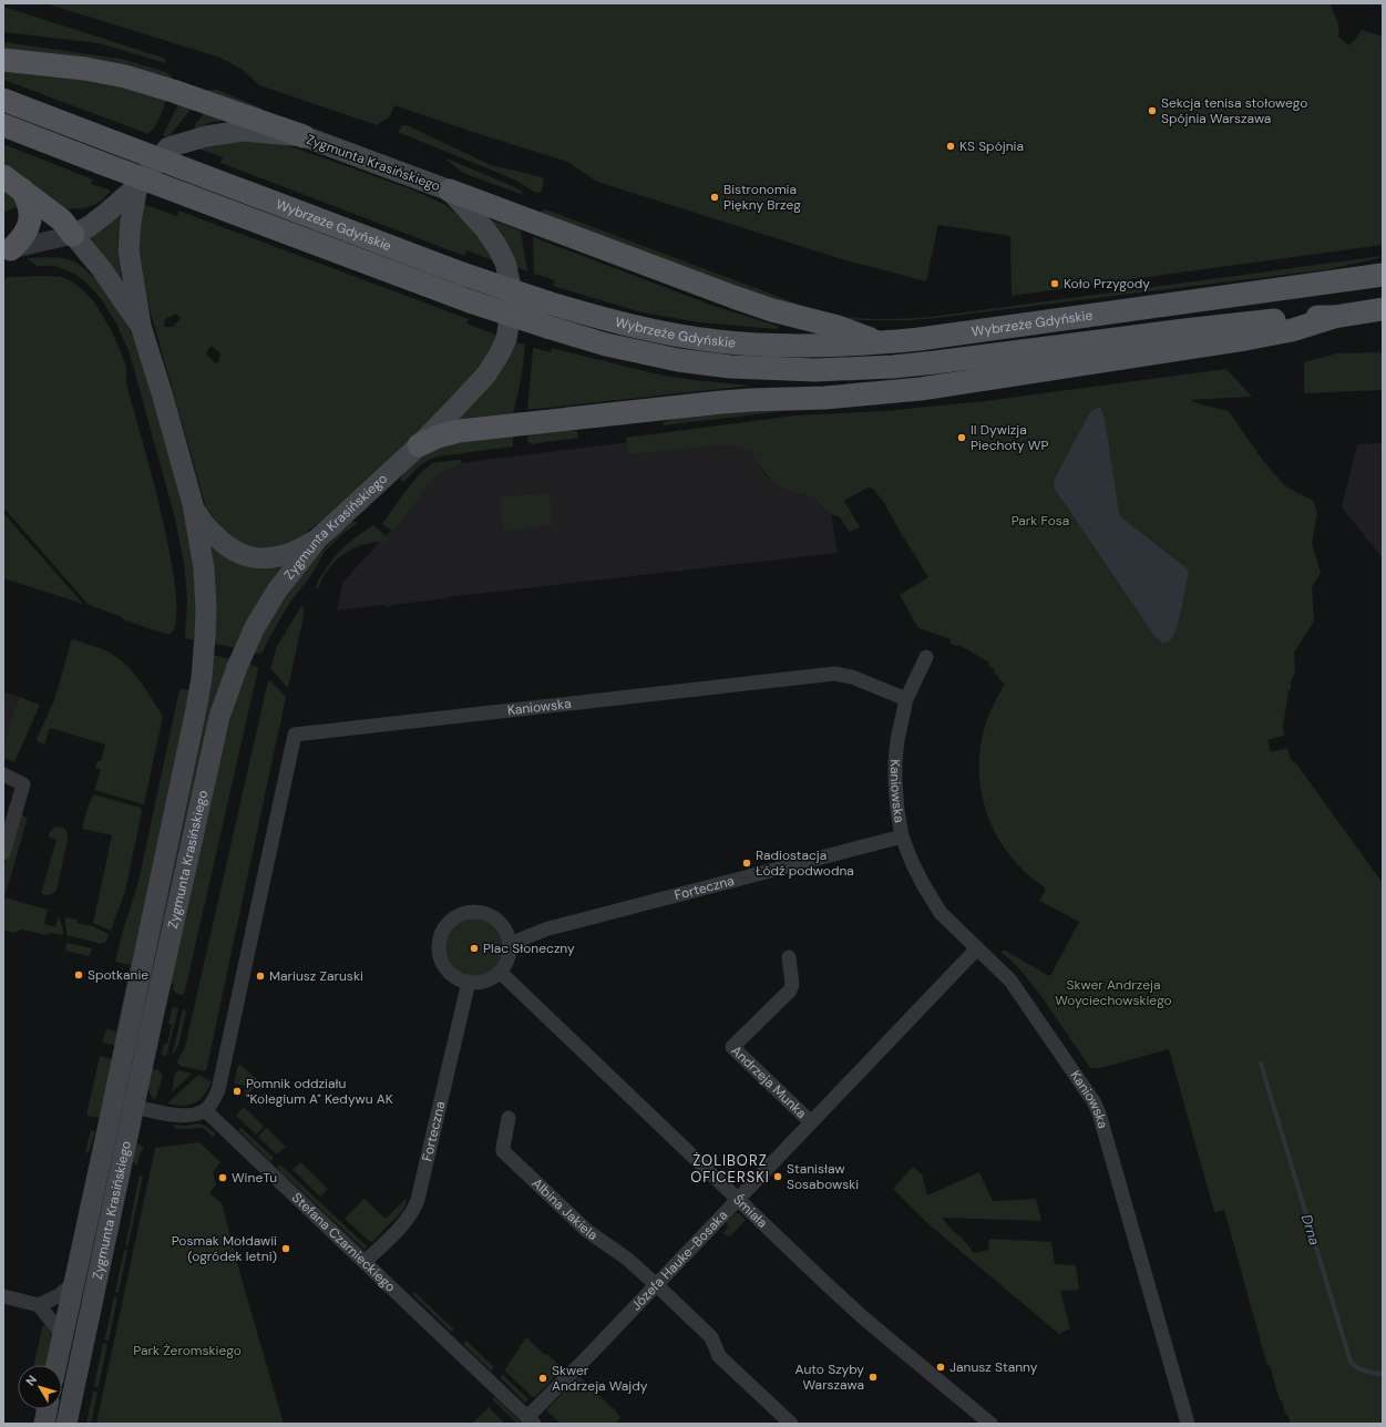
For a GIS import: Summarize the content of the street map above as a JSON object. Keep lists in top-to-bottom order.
{
  "streets": {
    "main road": ["Zygmunta Krasińskiego", "Wybrzeże Gdyńskie"],
    "street": [
      "Kaniowska",
      "Forteczna",
      "Andrzeja Munka",
      "Albina Jakiela",
      "Śmiała",
      "Stefana Czarnieckiego",
      "Józefa Hauke-Bosaka"
    ]
  },
  "crossings": [
    ["Kaniowska", "Forteczna"],
    ["Kaniowska", "Stefana Czarnieckiego"],
    ["Kaniowska", "Józefa Hauke-Bosaka"],
    ["Forteczna", "Śmiała"],
    ["Forteczna", "Stefana Czarnieckiego"],
    ["Andrzeja Munka", "Józefa Hauke-Bosaka"],
    ["Albina Jakiela", "Józefa Hauke-Bosaka"],
    ["Śmiała", "Józefa Hauke-Bosaka"],
    ["Stefana Czarnieckiego", "Józefa Hauke-Bosaka"]
  ],
  "districts": ["ŻOLIBORZ OFICERSKI"],
  "water": ["Drna"],
  "parks": ["Park Fosa", "Skwer Andrzeja Woyciechowskiego", "Park Żeromskiego"],
  "places": [
    "Sekcja tenisa stołowego Spójnia Warszawa",
    "KS Spójnia",
    "Bistronomia Piękny Brzeg",
    "Koło Przygody",
    "II Dywizja Piechoty WP",
    "Radiostacja Łódź podwodna",
    "Plac Słoneczny",
    "Spotkanie",
    "Mariusz Zaruski",
    "Pomnik oddziału \"Kolegium A\" Kedywu AK",
    "Stanisław Sosabowski",
    "WineTu",
    "Posmak Mołdawii (ogródek letni)",
    "Janusz Stanny",
    "Auto Szyby Warszawa",
    "Skwer Andrzeja Wajdy"
  ],
  "north": "top left"
}
